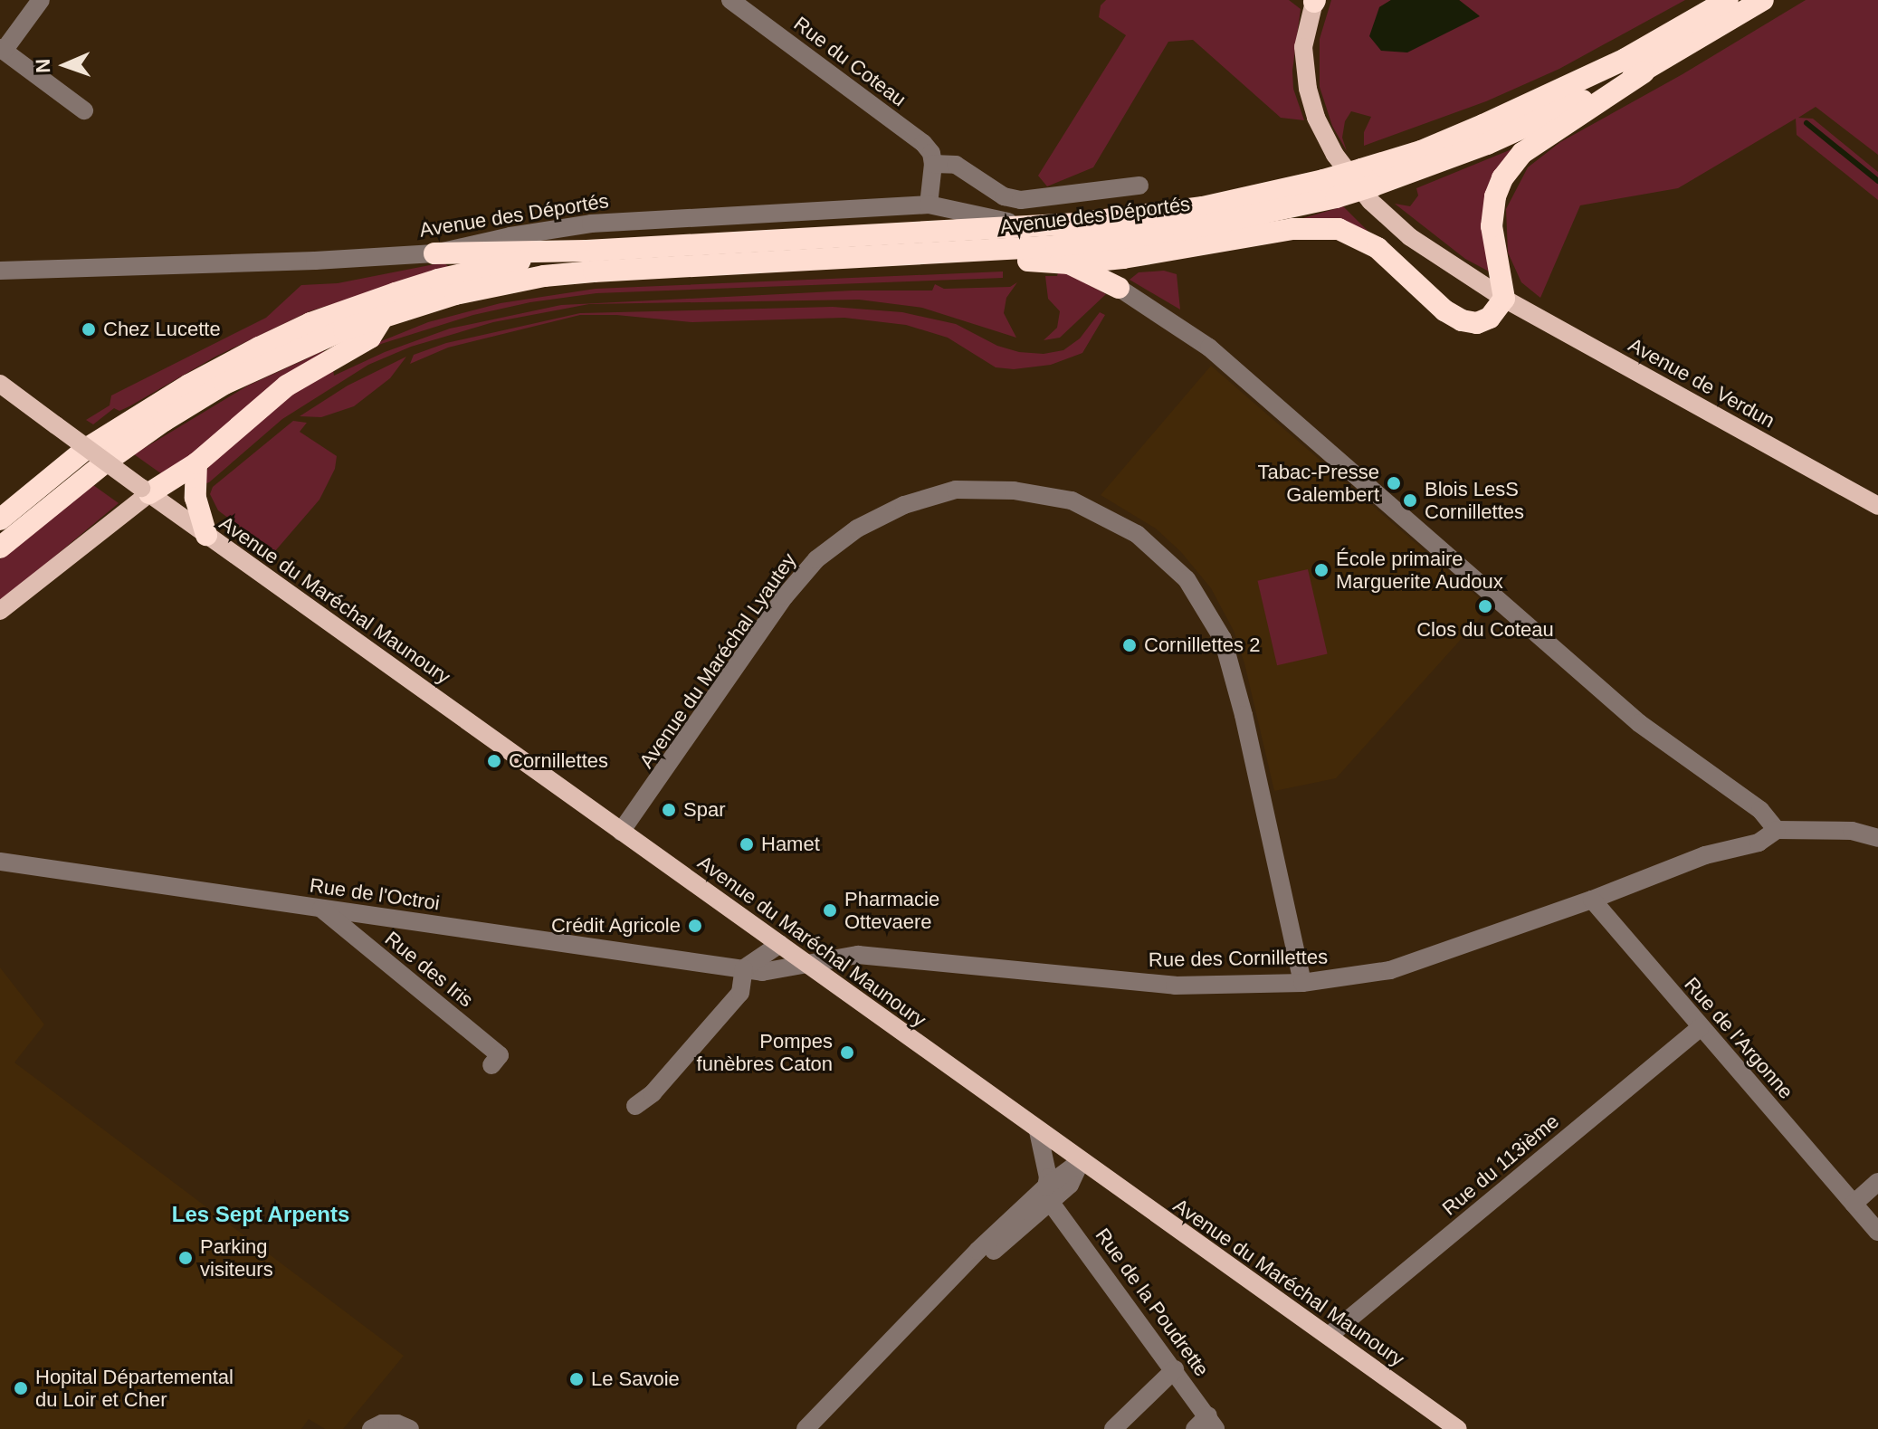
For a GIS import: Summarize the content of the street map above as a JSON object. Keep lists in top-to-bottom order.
{
  "streets": {
    "highway": ["Avenue des Déportés"],
    "main road": ["Avenue de Verdun", "Avenue du Maréchal Maunoury"],
    "street": [
      "Rue du Coteau",
      "Avenue du Maréchal Lyautey",
      "Rue de l'Octroi",
      "Rue des Cornillettes",
      "Rue des Iris",
      "Rue de l'Argonne",
      "Rue du 113ième",
      "Rue de la Poudrette"
    ]
  },
  "crossings": [
    ["Avenue du Maréchal Maunoury", "Avenue du Maréchal Lyautey"],
    ["Avenue du Maréchal Maunoury", "Rue de l'Octroi"],
    ["Avenue du Maréchal Maunoury", "Rue des Cornillettes"],
    ["Avenue du Maréchal Maunoury", "Rue du 113ième"],
    ["Avenue du Maréchal Lyautey", "Rue des Cornillettes"],
    ["Rue de l'Octroi", "Rue des Cornillettes"],
    ["Rue de l'Octroi", "Rue des Iris"],
    ["Rue des Cornillettes", "Rue de l'Argonne"],
    ["Rue de l'Argonne", "Rue du 113ième"]
  ],
  "districts": ["Les Sept Arpents"],
  "places": [
    "Chez Lucette",
    "Tabac-Presse Galembert",
    "Blois LesS Cornillettes",
    "École primaire Marguerite Audoux",
    "Clos du Coteau",
    "Cornillettes 2",
    "Cornillettes",
    "Spar",
    "Hamet",
    "Pharmacie Ottevaere",
    "Crédit Agricole",
    "Pompes funèbres Caton",
    "Parking visiteurs",
    "Le Savoie",
    "Hopital Départemental du Loir et Cher"
  ],
  "north": "left"
}
